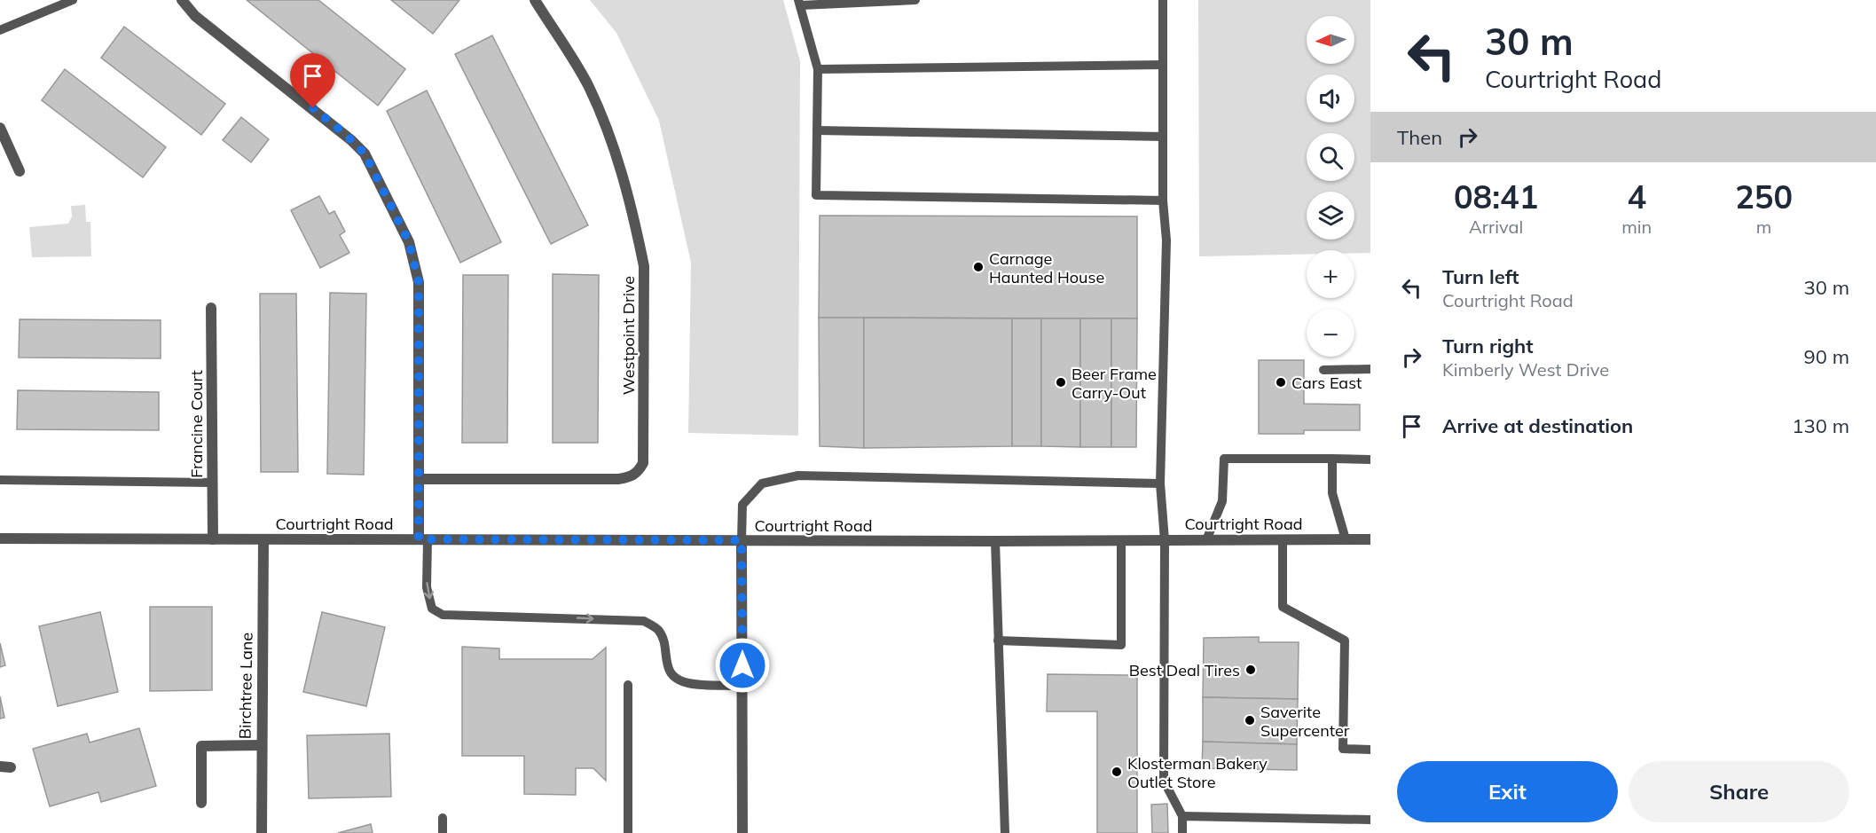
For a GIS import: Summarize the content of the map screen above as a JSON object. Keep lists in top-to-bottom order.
{
  "streets": {
    "street": [
      "Westpoint Drive",
      "Francine Court",
      "Courtright Road",
      "Birchtree Lane"
    ]
  },
  "crossings": [
    ["Francine Court", "Courtright Road"],
    ["Courtright Road", "Birchtree Lane"]
  ],
  "places": [
    "Carnage Haunted House",
    "Beer Frame Carry-Out",
    "Cars East",
    "Best Deal Tires",
    "Saverite Supercenter",
    "Klosterman Bakery Outlet Store"
  ],
  "north": "left",
  "page": {
    "turn": ["30 m", "Courtright Road"],
    "map_buttons": ["+", "−"],
    "then": "Then",
    "eta": [
      "08:41",
      "Arrival",
      "4",
      "min",
      "250",
      "m"
    ],
    "list": [
      {
        "name": "Turn left",
        "note": "Courtright Road",
        "value": "30 m"
      },
      {
        "name": "Turn right",
        "note": "Kimberly West Drive",
        "value": "90 m"
      },
      {
        "name": "Arrive at destination",
        "value": "130 m"
      }
    ],
    "buttons": ["Exit", "Share"]
  }
}
